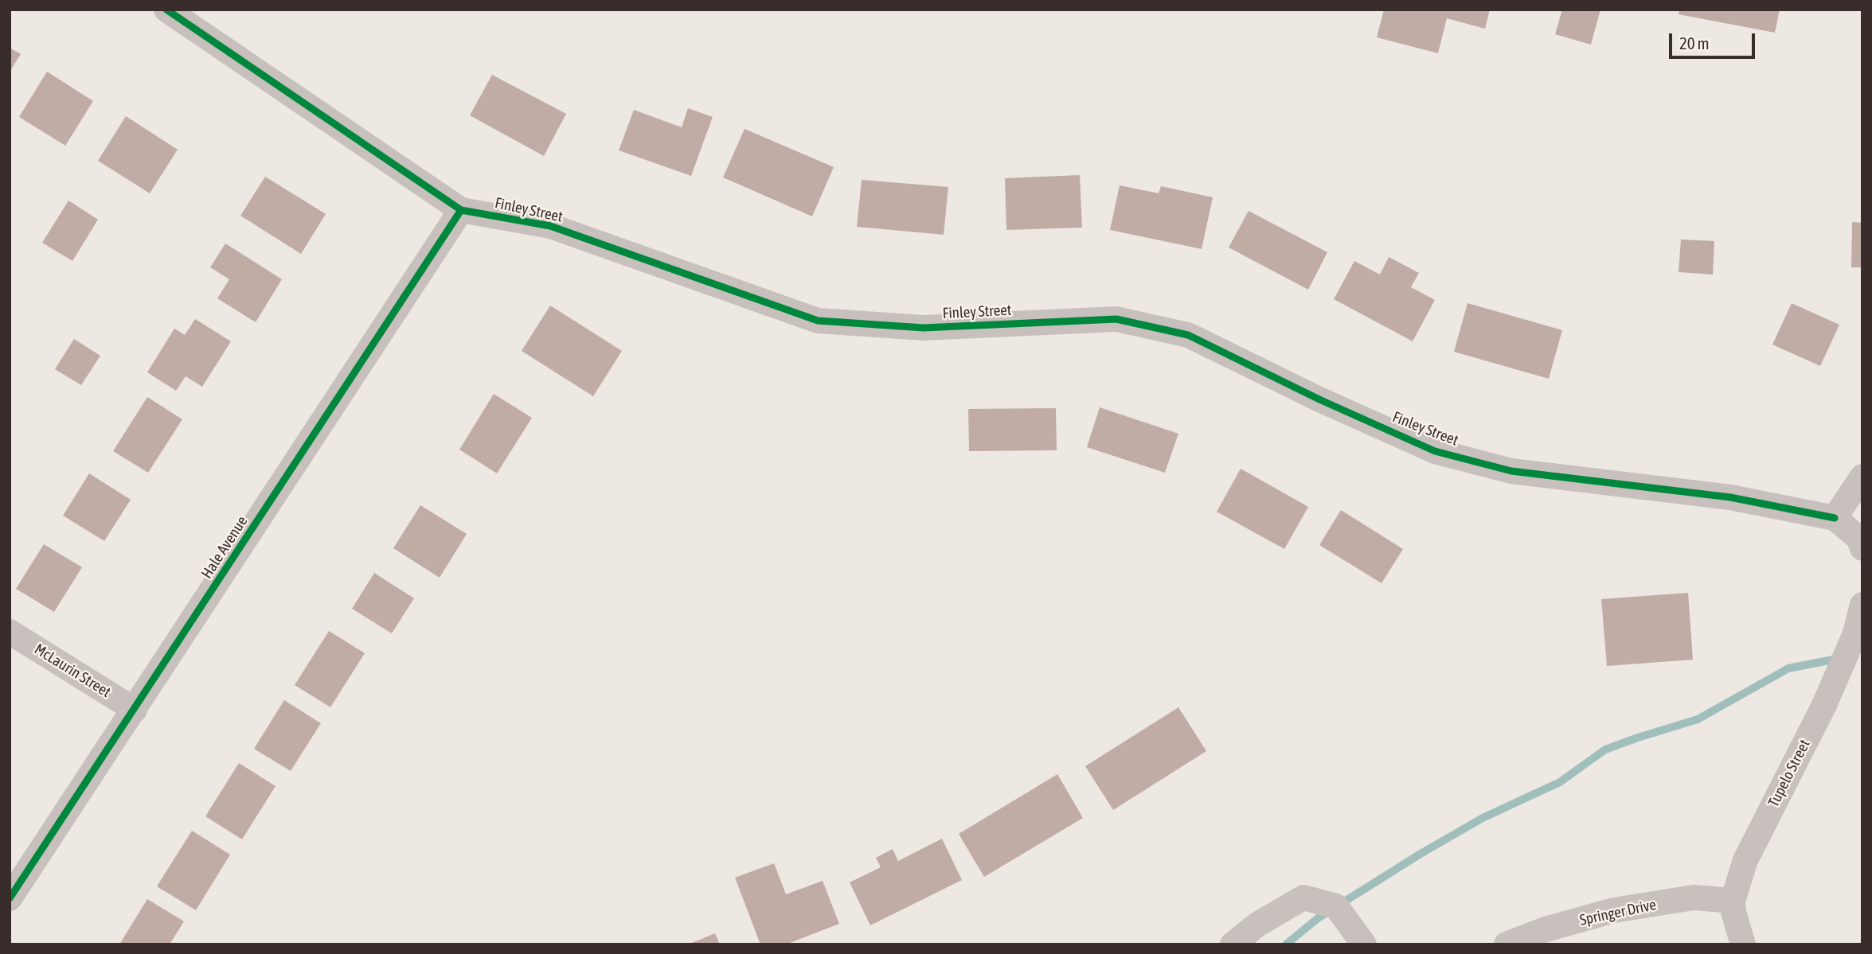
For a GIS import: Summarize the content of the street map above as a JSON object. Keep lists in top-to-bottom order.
{
  "streets": {
    "street": [
      "Finley Street",
      "Hale Avenue",
      "McLaurin Street",
      "Tupelo Street",
      "Springer Drive"
    ]
  },
  "crossings": [
    ["Finley Street", "Hale Avenue"],
    ["Hale Avenue", "McLaurin Street"],
    ["Tupelo Street", "Springer Drive"]
  ],
  "scale_bar": "20 m"
}
